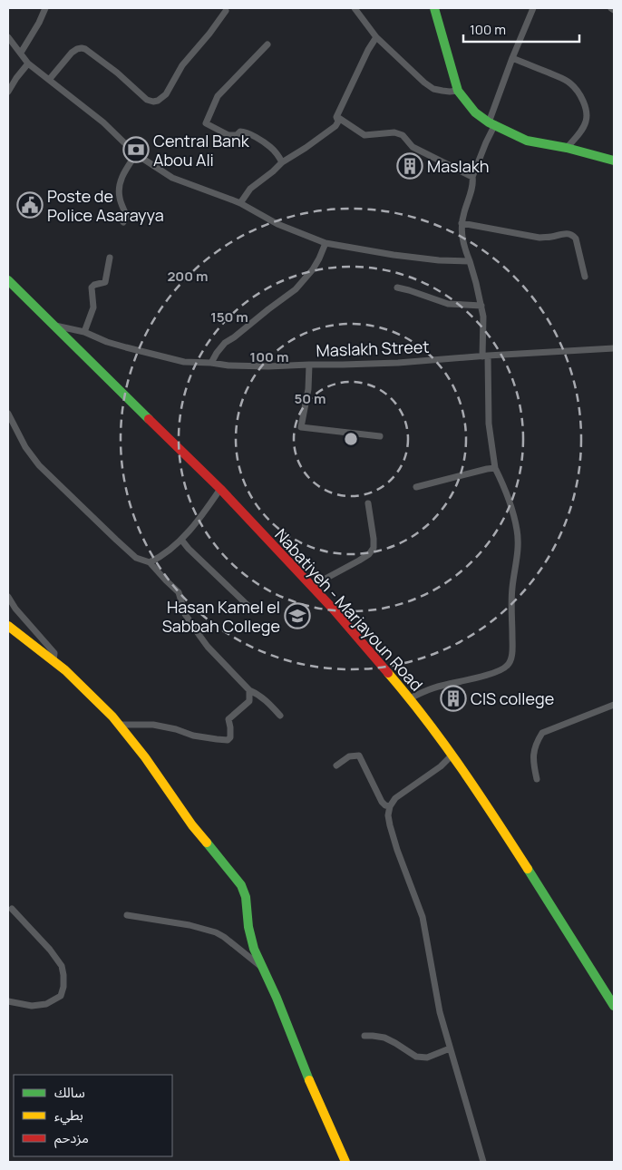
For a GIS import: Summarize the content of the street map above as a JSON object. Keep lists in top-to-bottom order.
{
  "streets": {
    "main road": ["Nabatiyeh - Marjayoun Road"],
    "street": ["Maslakh Street"]
  },
  "crossings": [
    ["Maslakh Street", "Nabatiyeh - Marjayoun Road"]
  ],
  "places": {
    "bank": ["Central Bank Abou Ali"],
    "building": ["Maslakh", "CIS college"],
    "public building": ["Poste de Police Asarayya"],
    "school or university": ["Hasan Kamel el Sabbah College"]
  },
  "legend": ["سالك", "بطيء", "مزدحم"],
  "scale_bar": "100 m",
  "rings": [
    "200 m",
    "150 m",
    "100 m",
    "50 m"
  ]
}
